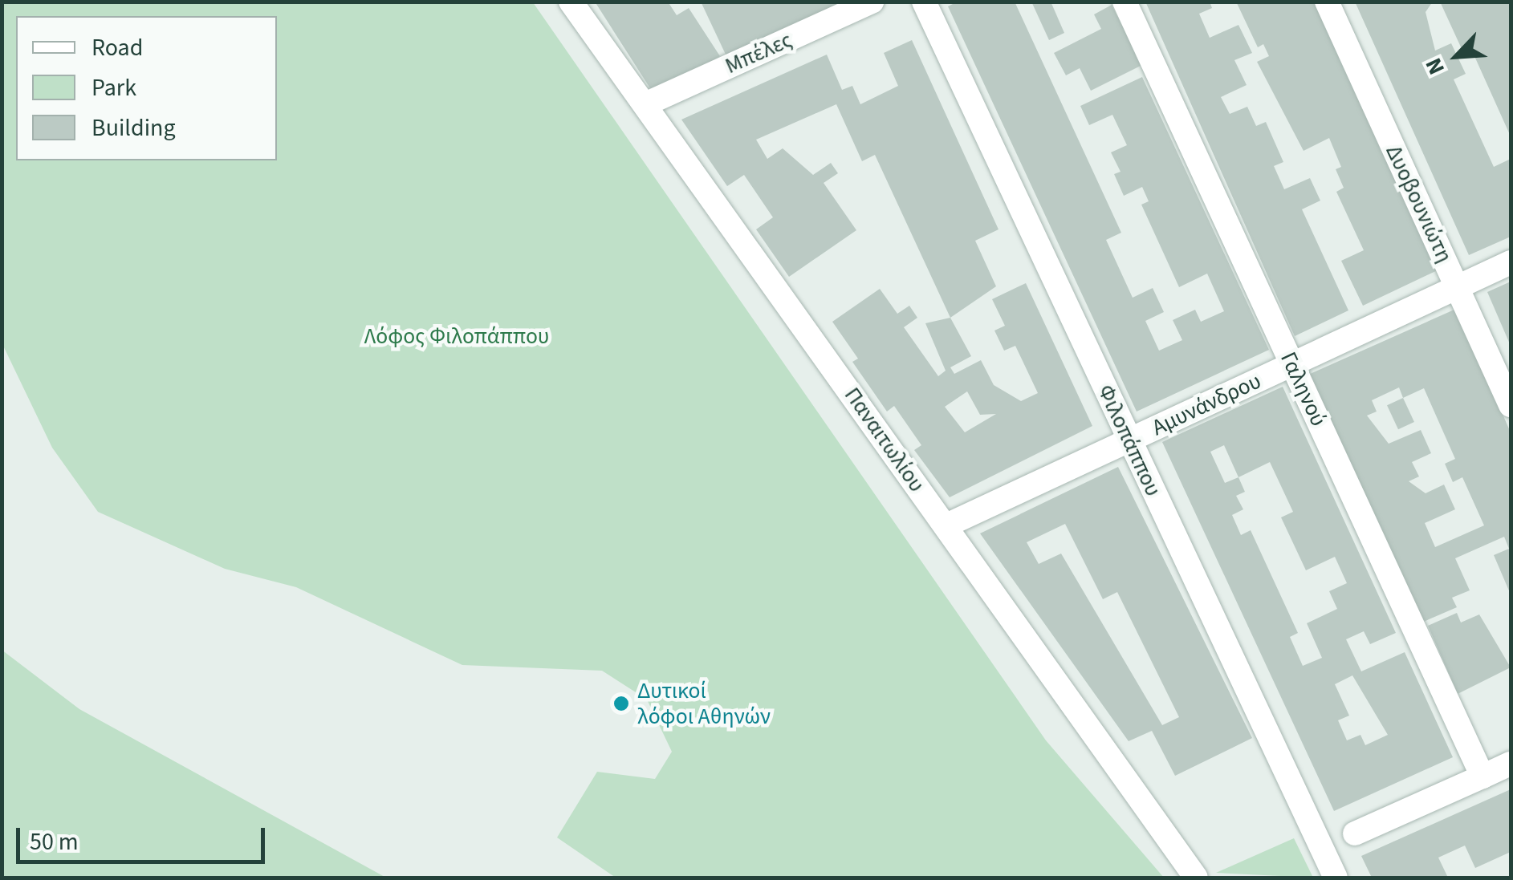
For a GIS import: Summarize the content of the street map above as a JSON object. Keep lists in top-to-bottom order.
{
  "streets": {
    "street": [
      "Μπέλες",
      "Δυοβουνιώτη",
      "Γαληνού",
      "Αμυνάνδρου",
      "Παναιτωλίου",
      "Φιλοπάππου"
    ]
  },
  "crossings": [
    ["Μπέλες", "Παναιτωλίου"],
    ["Δυοβουνιώτη", "Αμυνάνδρου"],
    ["Γαληνού", "Αμυνάνδρου"],
    ["Αμυνάνδρου", "Παναιτωλίου"],
    ["Αμυνάνδρου", "Φιλοπάππου"]
  ],
  "parks": ["Λόφος Φιλοπάππου"],
  "places": ["Δυτικοί λόφοι Αθηνών"],
  "legend": ["Road", "Park", "Building"],
  "scale_bar": "50 m",
  "north": "bottom left"
}
